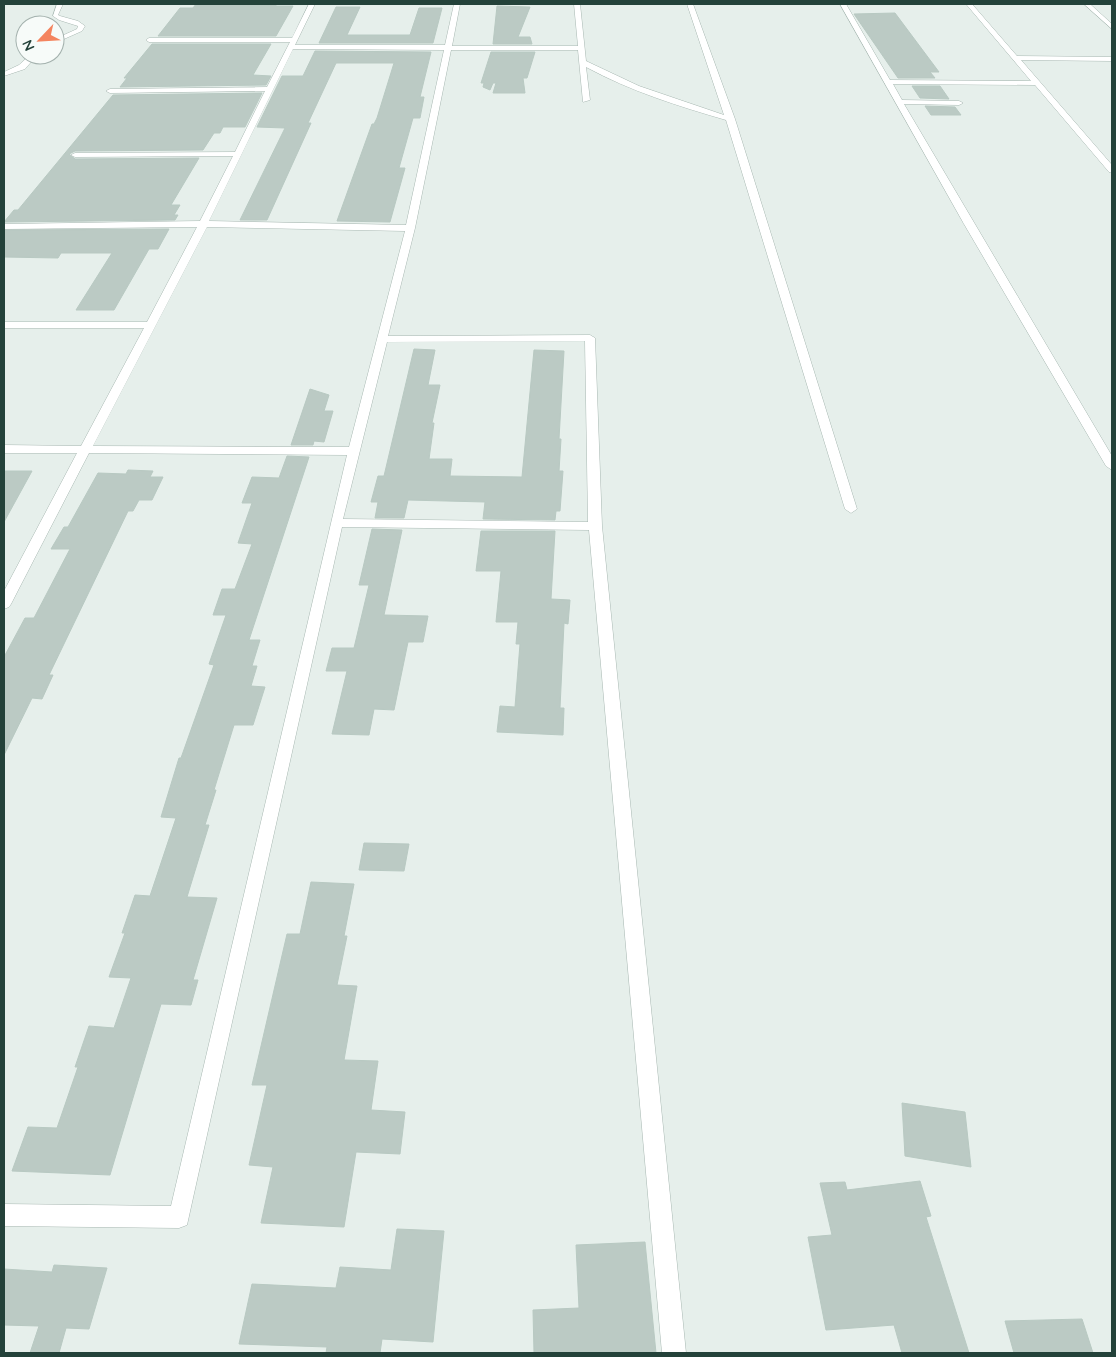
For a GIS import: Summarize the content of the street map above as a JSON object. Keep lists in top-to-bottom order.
{
  "north": "bottom left"
}
